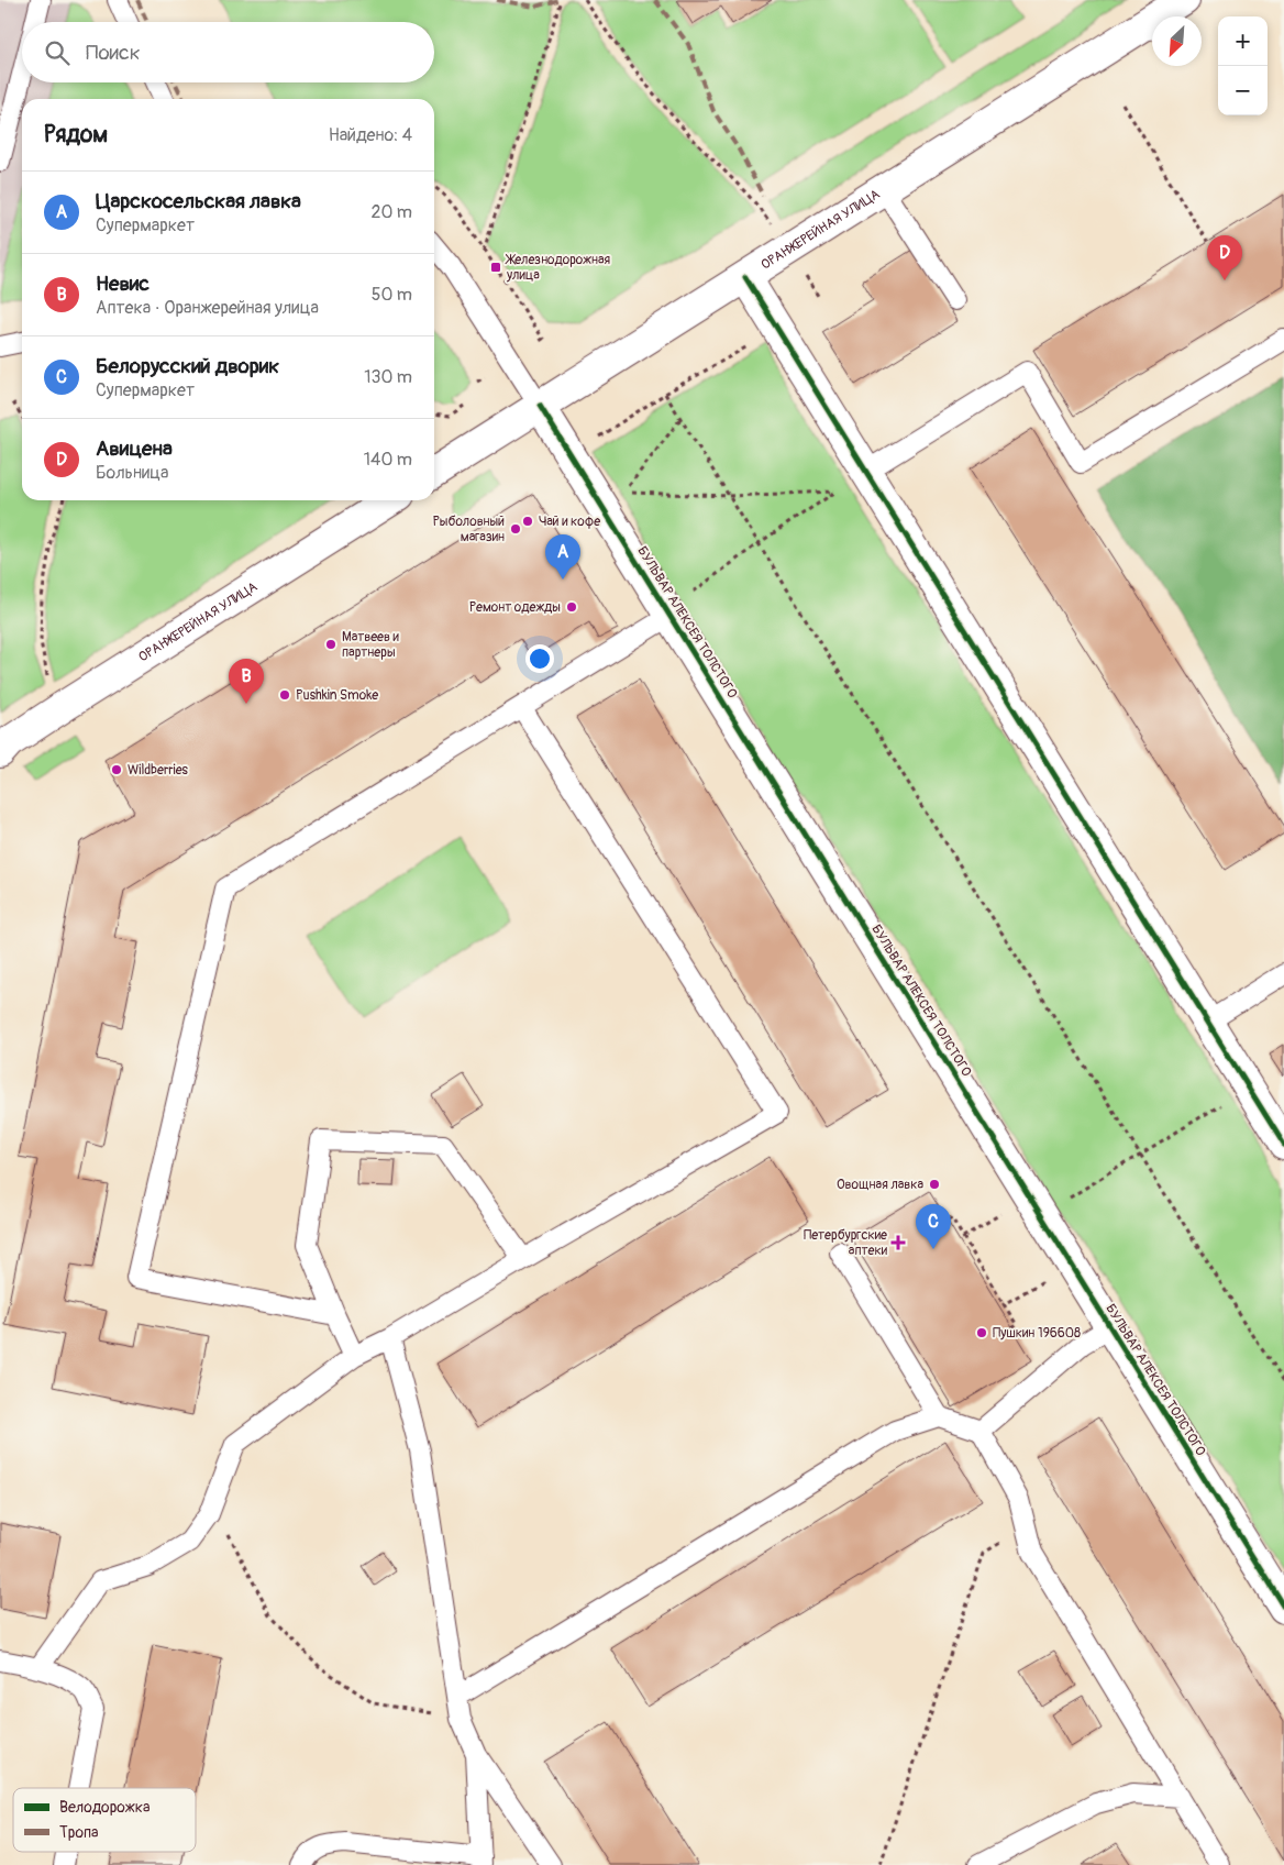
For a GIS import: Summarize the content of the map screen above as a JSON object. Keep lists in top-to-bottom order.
{
  "streets": {
    "street": ["ОРАНЖЕРЕЙНАЯ УЛИЦА", "БУЛЬВАР АЛЕКСЕЯ ТОЛСТОГО"]
  },
  "crossings": [
    ["ОРАНЖЕРЕЙНАЯ УЛИЦА", "БУЛЬВАР АЛЕКСЕЯ ТОЛСТОГО"]
  ],
  "places": {
    "transit": ["Железнодорожная улица"],
    "other": [
      "Чай и кофе",
      "Рыболовный магазин",
      "Ремонт одежды",
      "Матвеев и партнеры",
      "Pushkin Smoke",
      "Wildberries",
      "Овощная лавка",
      "Пушкин 196608"
    ],
    "health": ["Петербургские аптеки"]
  },
  "legend": ["Велодорожка", "Тропа"],
  "north": "bottom left",
  "page": {
    "map_buttons": ["+", "−"],
    "search": "Поиск",
    "heading": ["Рядом", "Найдено: 4"],
    "list": [
      {
        "mark": "A",
        "name": "Царскосельская лавка",
        "note": "Супермаркет",
        "value": "20 m"
      },
      {
        "mark": "B",
        "name": "Невис",
        "note": "Аптека · Оранжерейная улица",
        "value": "50 m"
      },
      {
        "mark": "C",
        "name": "Белорусский дворик",
        "note": "Супермаркет",
        "value": "130 m"
      },
      {
        "mark": "D",
        "name": "Авицена",
        "note": "Больница",
        "value": "140 m"
      }
    ],
    "pins": [
      "D",
      "A",
      "B",
      "C"
    ]
  }
}
